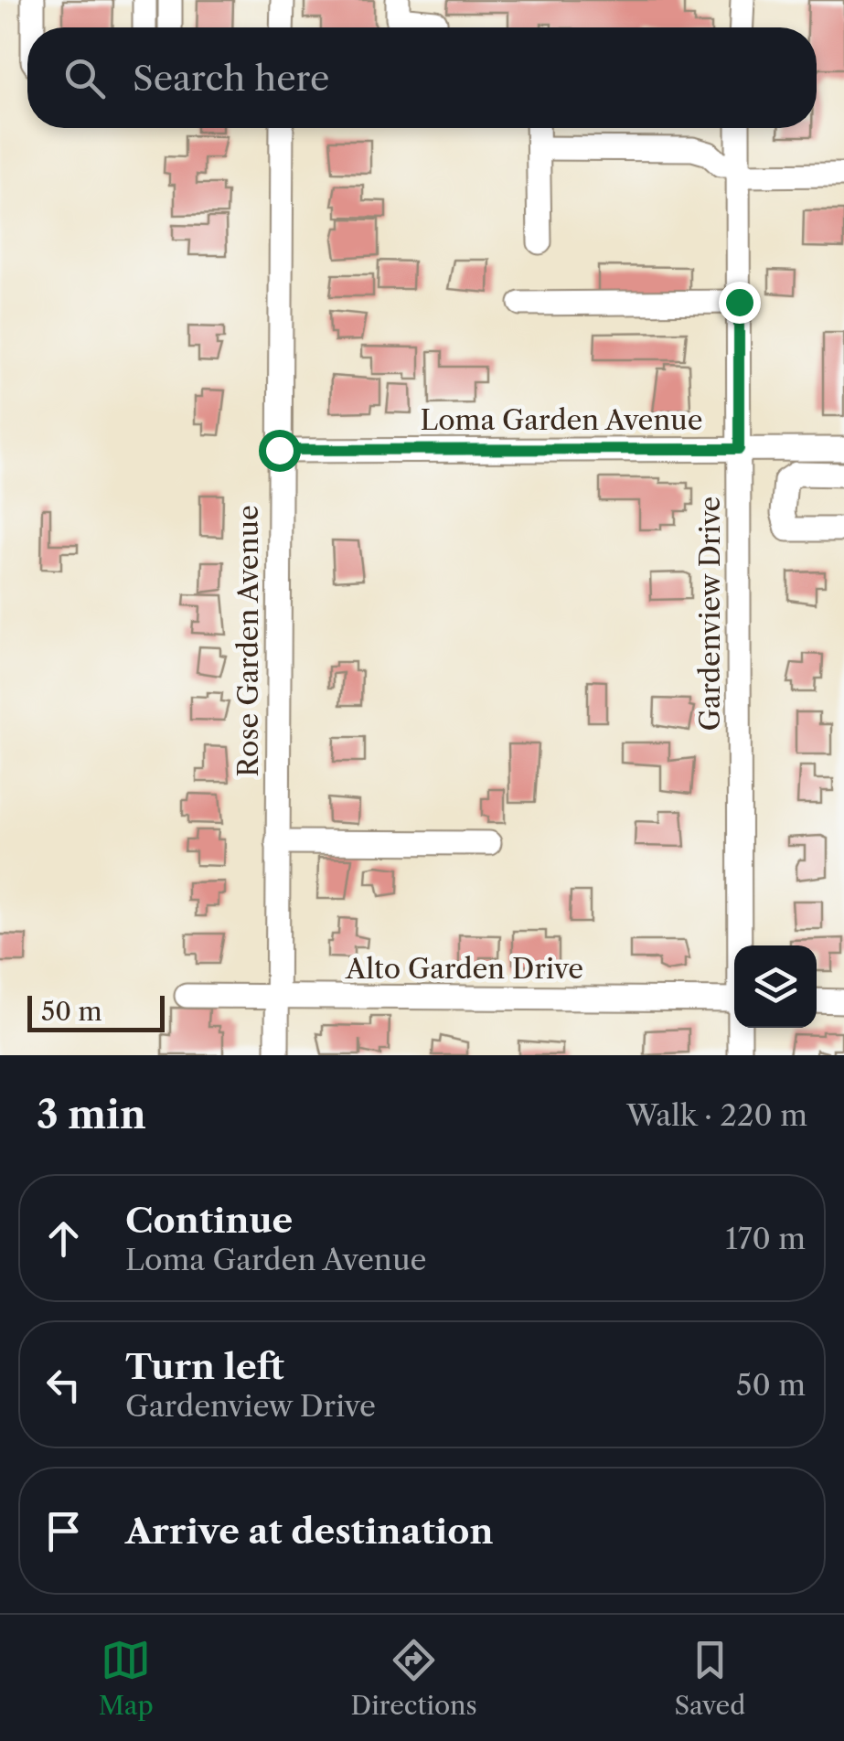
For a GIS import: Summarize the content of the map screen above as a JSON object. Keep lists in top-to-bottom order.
{
  "streets": {
    "street": [
      "Loma Garden Avenue",
      "Gardenview Drive",
      "Rose Garden Avenue",
      "Alto Garden Drive"
    ]
  },
  "crossings": [
    ["Loma Garden Avenue", "Gardenview Drive"],
    ["Loma Garden Avenue", "Rose Garden Avenue"],
    ["Rose Garden Avenue", "Alto Garden Drive"]
  ],
  "scale_bar": "50 m",
  "page": {
    "search": "Search here",
    "scale": "50 m",
    "heading": ["3 min", "Walk · 220 m"],
    "list": [
      ["Continue", "Loma Garden Avenue", "170 m"],
      ["Turn left", "Gardenview Drive", "50 m"],
      "Arrive at destination"
    ],
    "nav": ["Map", "Directions", "Saved"]
  }
}
